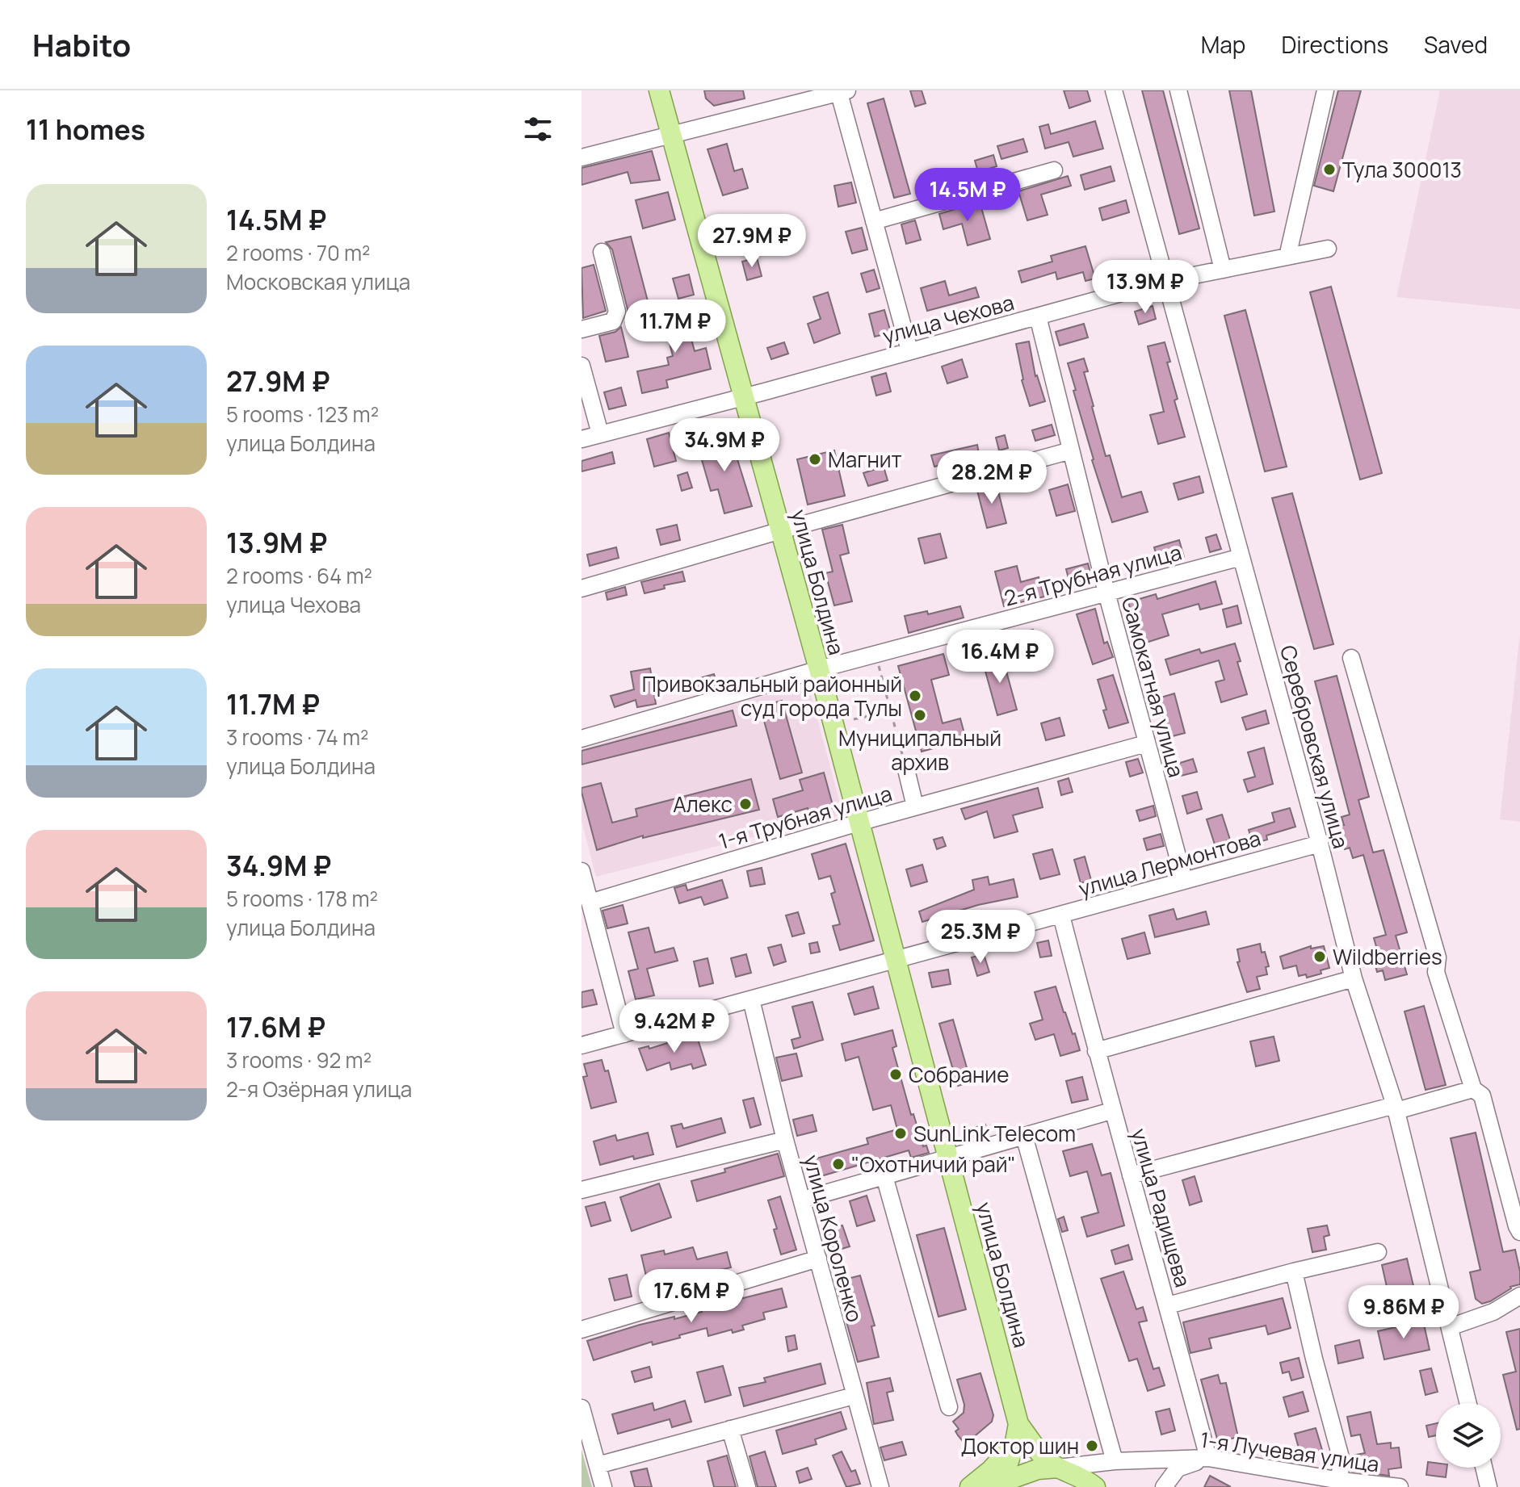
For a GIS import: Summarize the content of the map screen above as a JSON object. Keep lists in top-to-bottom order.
{
  "streets": {
    "main road": ["улица Болдина"],
    "street": [
      "улица Чехова",
      "2-я Трубная улица",
      "Самокатная улица",
      "Серебровская улица",
      "1-я Трубная улица",
      "улица Лермонтова",
      "улица Радищева",
      "улица Короленко",
      "1-я Лучевая улица"
    ]
  },
  "crossings": [
    ["улица Чехова", "улица Болдина"],
    ["улица Чехова", "Самокатная улица"],
    ["улица Чехова", "Серебровская улица"],
    ["2-я Трубная улица", "улица Болдина"],
    ["2-я Трубная улица", "Самокатная улица"],
    ["2-я Трубная улица", "Серебровская улица"],
    ["улица Болдина", "1-я Трубная улица"],
    ["улица Болдина", "улица Лермонтова"],
    ["Самокатная улица", "1-я Трубная улица"],
    ["Самокатная улица", "улица Лермонтова"],
    ["Серебровская улица", "улица Лермонтова"],
    ["улица Лермонтова", "улица Радищева"],
    ["улица Лермонтова", "улица Короленко"],
    ["улица Радищева", "1-я Лучевая улица"]
  ],
  "places": [
    "Тула 300013",
    "Магнит",
    "Привокзальный районный суд города Тулы",
    "Муниципальный архив",
    "Алекс",
    "Wildberries",
    "Собрание",
    "SunLink Telecom",
    "\"Охотничий рай\"",
    "Доктор шин"
  ],
  "page": {
    "header": "Habito",
    "nav": ["Map", "Directions", "Saved"],
    "heading": "11 homes",
    "list": [
      {
        "name": "14.5M ₽",
        "note": "2 rooms · 70 m² · Московская улица"
      },
      {
        "name": "27.9M ₽",
        "note": "5 rooms · 123 m² · улица Болдина"
      },
      {
        "name": "13.9M ₽",
        "note": "2 rooms · 64 m² · улица Чехова"
      },
      {
        "name": "11.7M ₽",
        "note": "3 rooms · 74 m² · улица Болдина"
      },
      {
        "name": "34.9M ₽",
        "note": "5 rooms · 178 m² · улица Болдина"
      },
      {
        "name": "17.6M ₽",
        "note": "3 rooms · 92 m² · 2-я Озёрная улица"
      }
    ],
    "price": [
      "14.5M ₽",
      "27.9M ₽",
      "13.9M ₽",
      "11.7M ₽",
      "34.9M ₽",
      "28.2M ₽",
      "16.4M ₽",
      "25.3M ₽",
      "9.42M ₽",
      "17.6M ₽",
      "9.86M ₽"
    ]
  }
}
